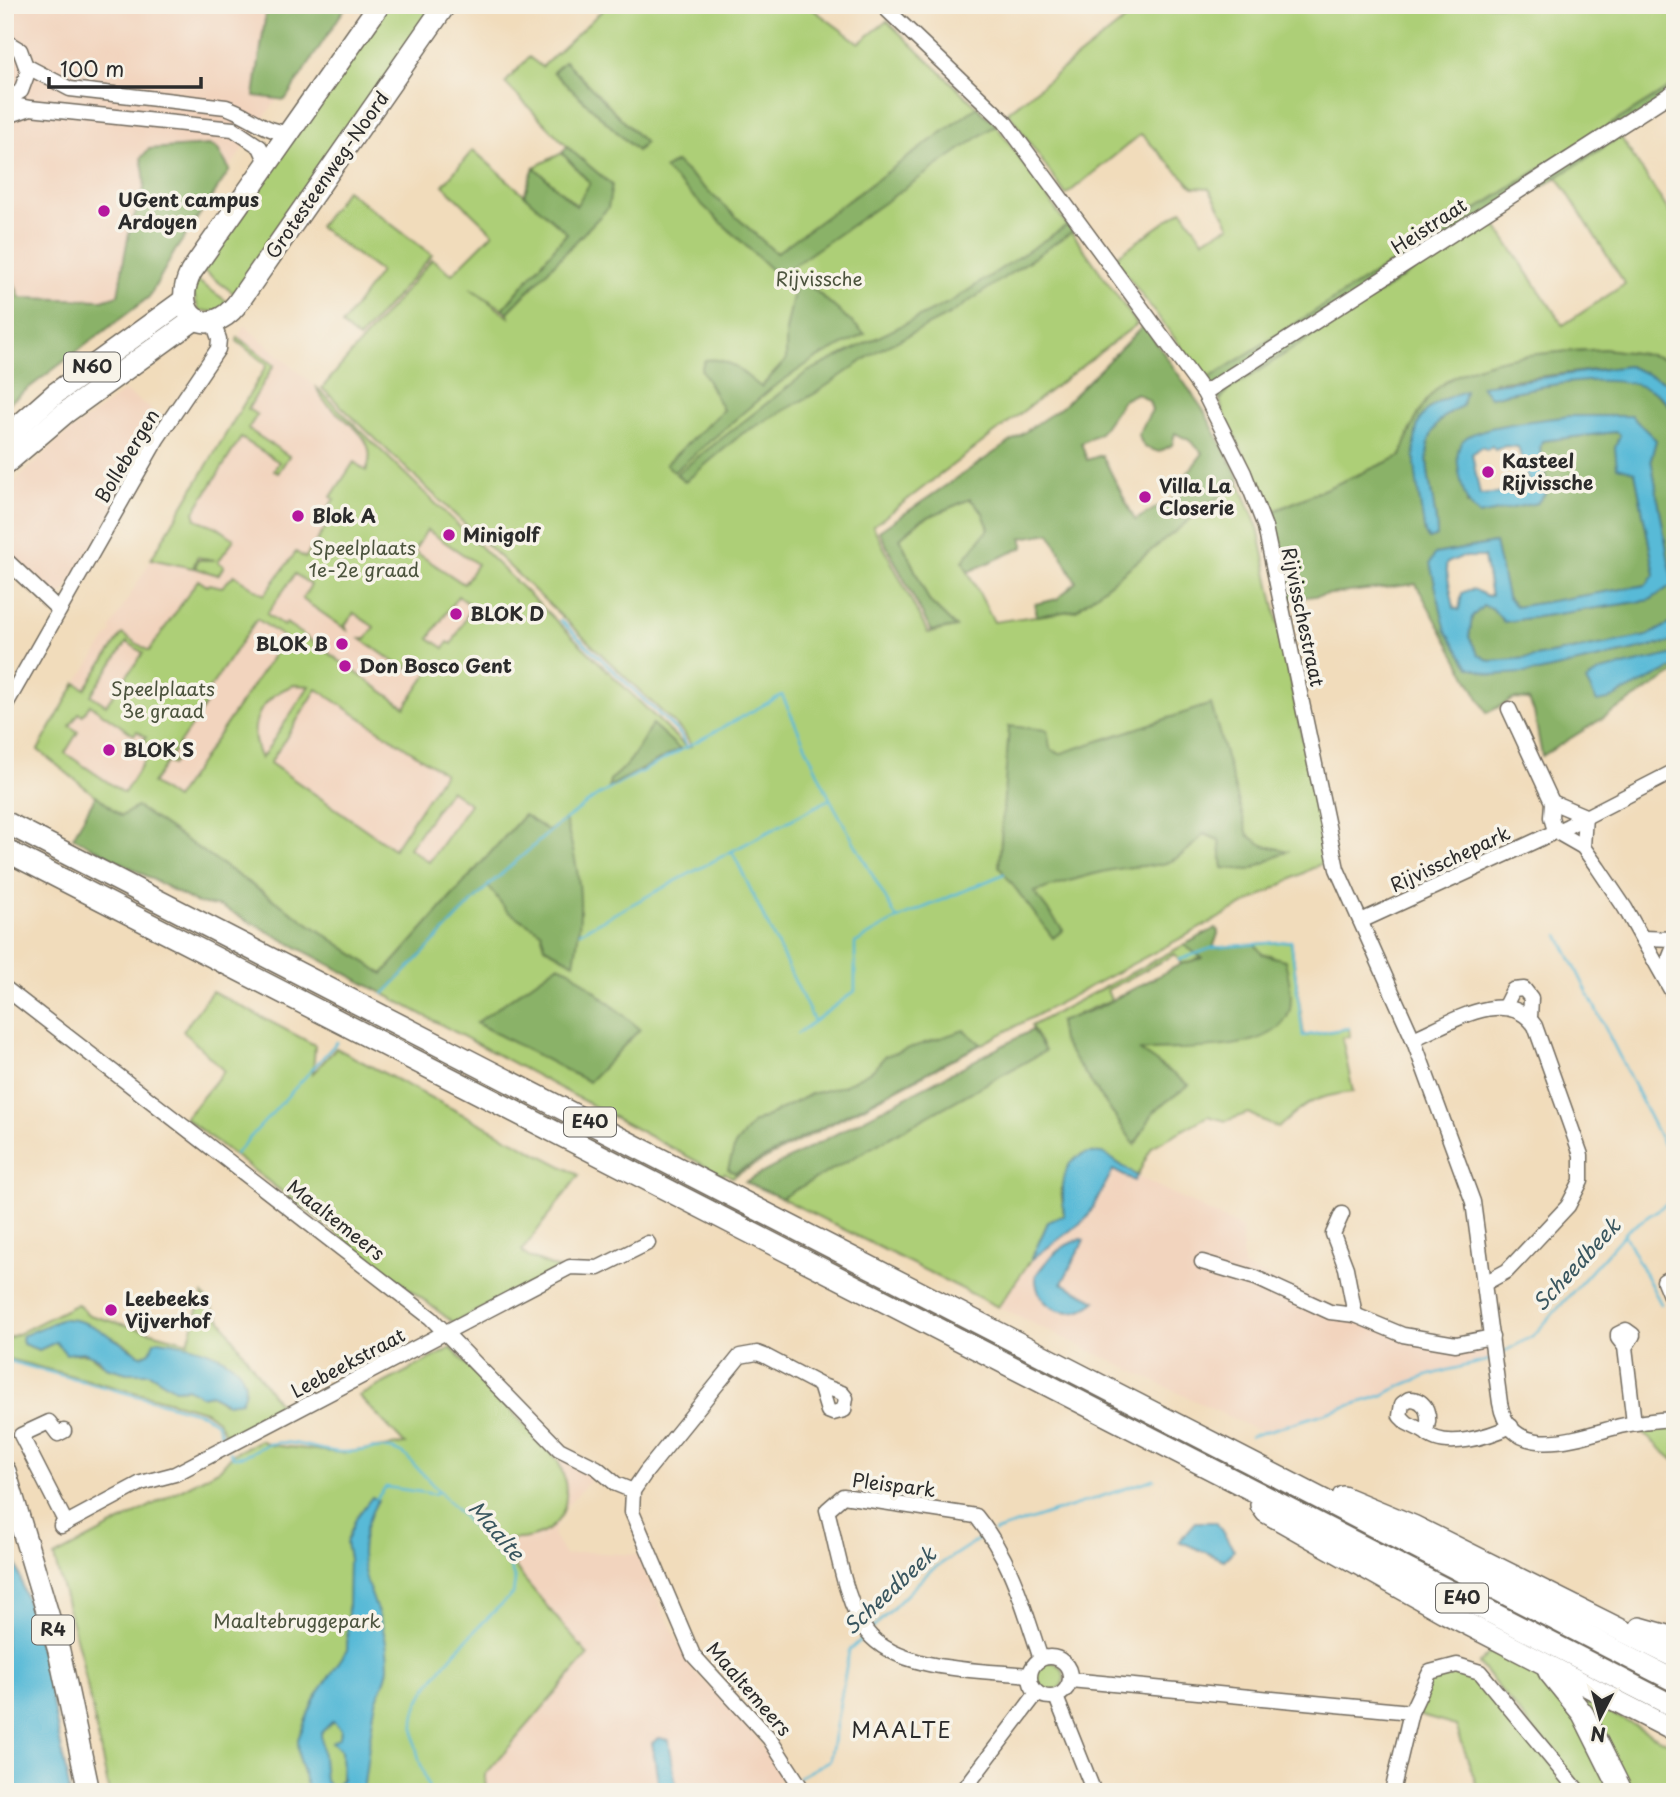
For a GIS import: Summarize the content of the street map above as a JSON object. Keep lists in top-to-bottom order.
{
  "streets": {
    "highway": [
      "Grotesteenweg-Noord",
      "N60",
      "E40",
      "R4"
    ],
    "street": [
      "Heistraat",
      "Bollebergen",
      "Rijvisschestraat",
      "Rijvisschepark",
      "Maaltemeers",
      "Leebeekstraat",
      "Pleispark"
    ]
  },
  "crossings": [
    ["Grotesteenweg-Noord", "Bollebergen"],
    ["Heistraat", "Rijvisschestraat"],
    ["Rijvisschestraat", "Rijvisschepark"],
    ["Maaltemeers", "Leebeekstraat"]
  ],
  "districts": ["MAALTE"],
  "water": ["Scheedbeek", "Maalte"],
  "parks": [
    "Rijvissche",
    "Speelplaats 1e-2e graad",
    "Speelplaats 3e graad",
    "Maaltebruggepark"
  ],
  "places": [
    "UGent campus Ardoyen",
    "Kasteel Rijvissche",
    "Villa La Closerie",
    "Blok A",
    "Minigolf",
    "BLOK D",
    "BLOK B",
    "Don Bosco Gent",
    "BLOK S",
    "Leebeeks Vijverhof"
  ],
  "scale_bar": "100 m",
  "north": "bottom"
}
